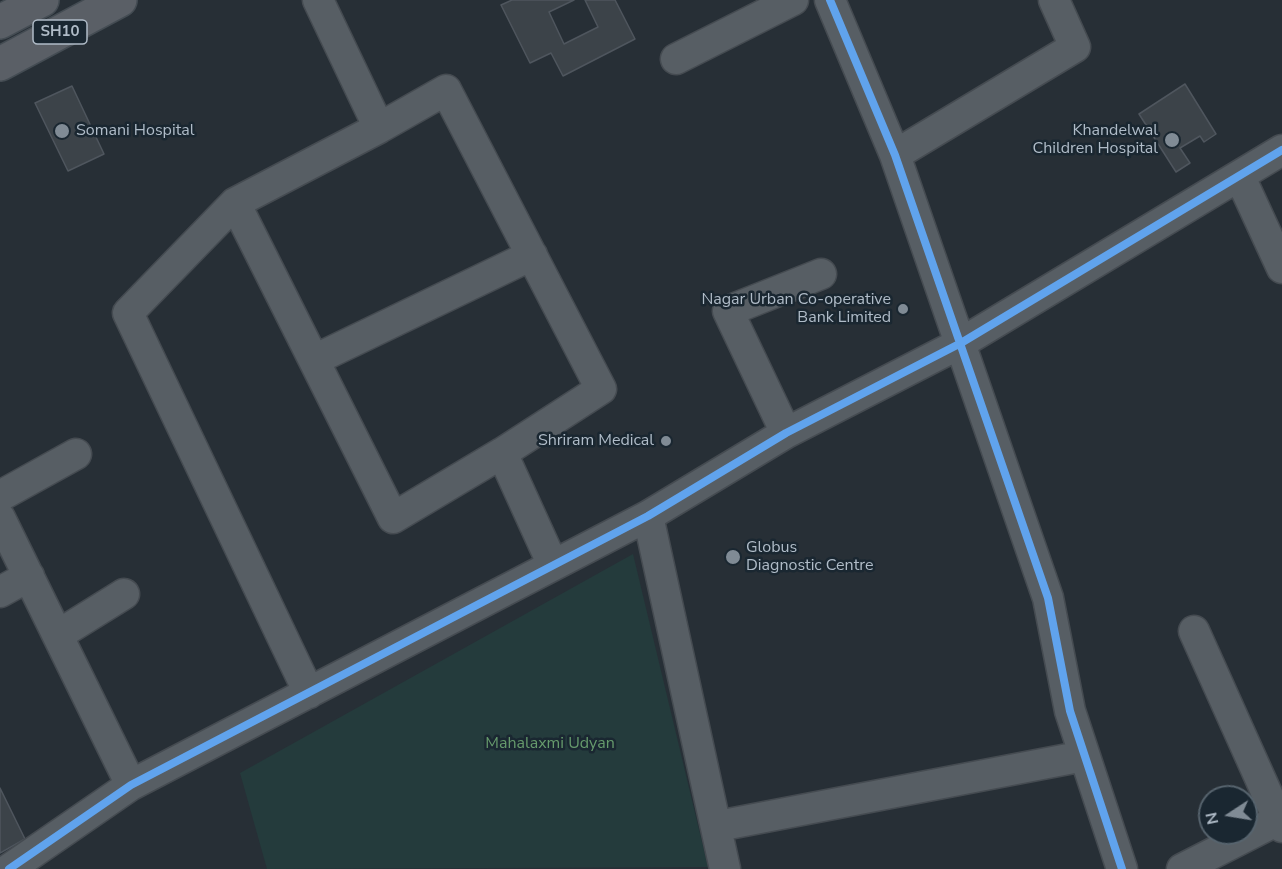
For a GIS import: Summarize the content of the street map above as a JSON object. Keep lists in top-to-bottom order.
{
  "streets": {
    "main road": ["SH10"]
  },
  "parks": ["Mahalaxmi Udyan"],
  "places": [
    "Somani Hospital",
    "Khandelwal Children Hospital",
    "Nagar Urban Co-operative Bank Limited",
    "Shriram Medical",
    "Globus Diagnostic Centre"
  ],
  "north": "left"
}
